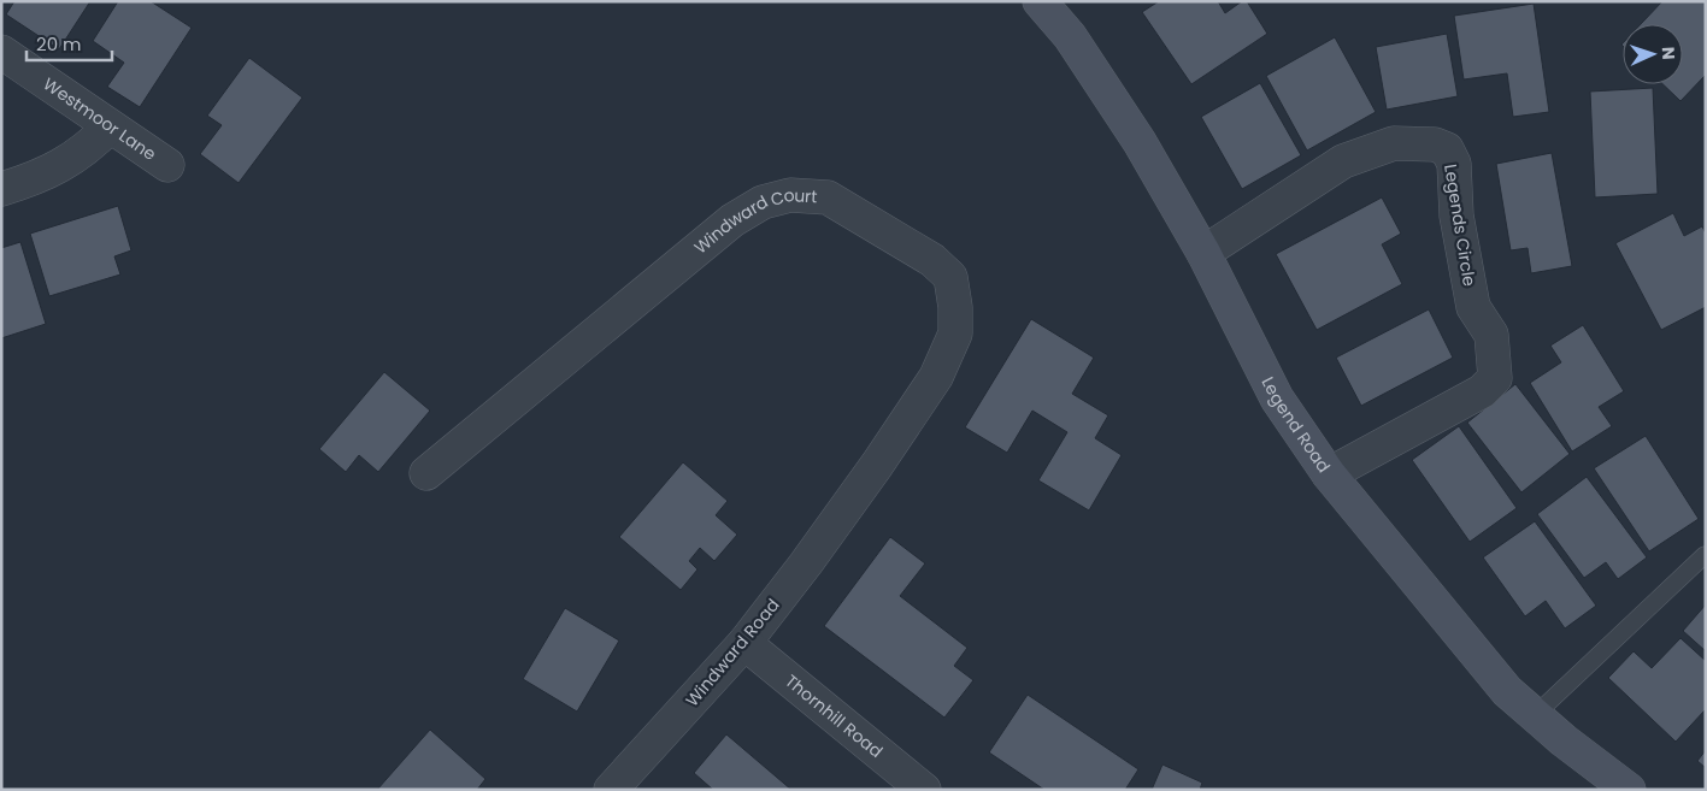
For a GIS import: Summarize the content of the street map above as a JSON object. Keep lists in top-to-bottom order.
{
  "streets": {
    "street": [
      "Westmoor Lane",
      "Legends Circle",
      "Windward Court",
      "Legend Road",
      "Windward Road",
      "Thornhill Road"
    ]
  },
  "crossings": [
    ["Legends Circle", "Legend Road"],
    ["Windward Court", "Windward Road"],
    ["Windward Road", "Thornhill Road"]
  ],
  "scale_bar": "20 m",
  "north": "right"
}
